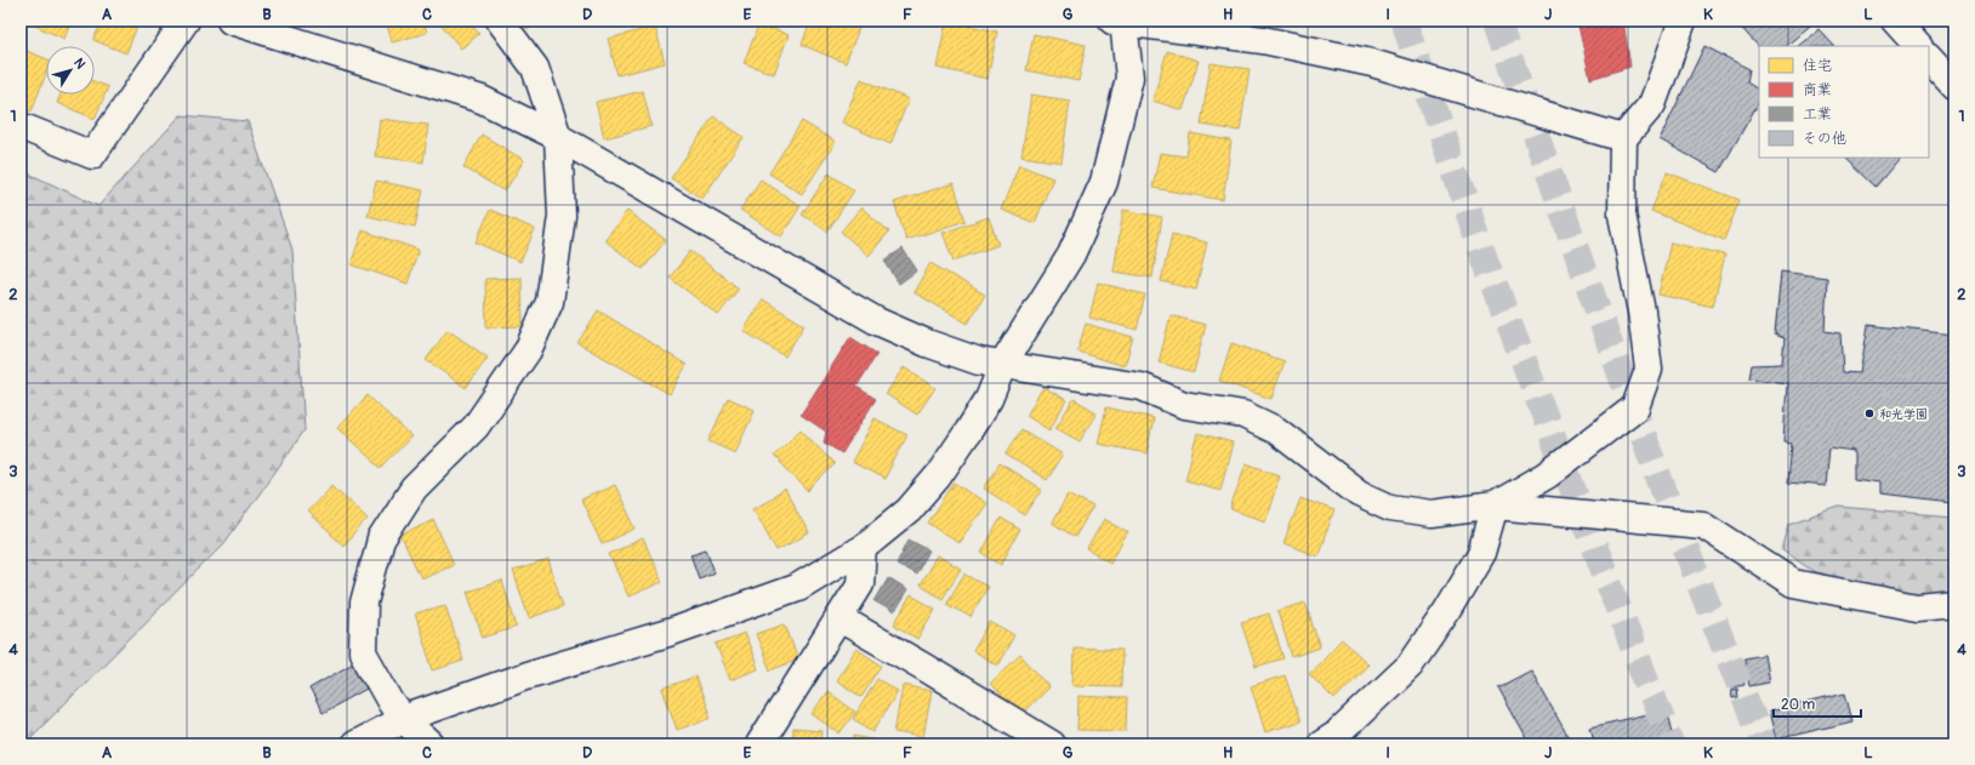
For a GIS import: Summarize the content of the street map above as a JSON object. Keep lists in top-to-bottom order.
{
  "places": ["和光学園"],
  "legend": [
    "住宅",
    "商業",
    "工業",
    "その他"
  ],
  "scale_bar": "20 m",
  "north": "top right",
  "grid": {
    "columns": [
      "A",
      "B",
      "C",
      "D",
      "E",
      "F",
      "G",
      "H",
      "I",
      "J",
      "K",
      "L"
    ],
    "rows": [
      "1",
      "2",
      "3",
      "4"
    ]
  }
}
